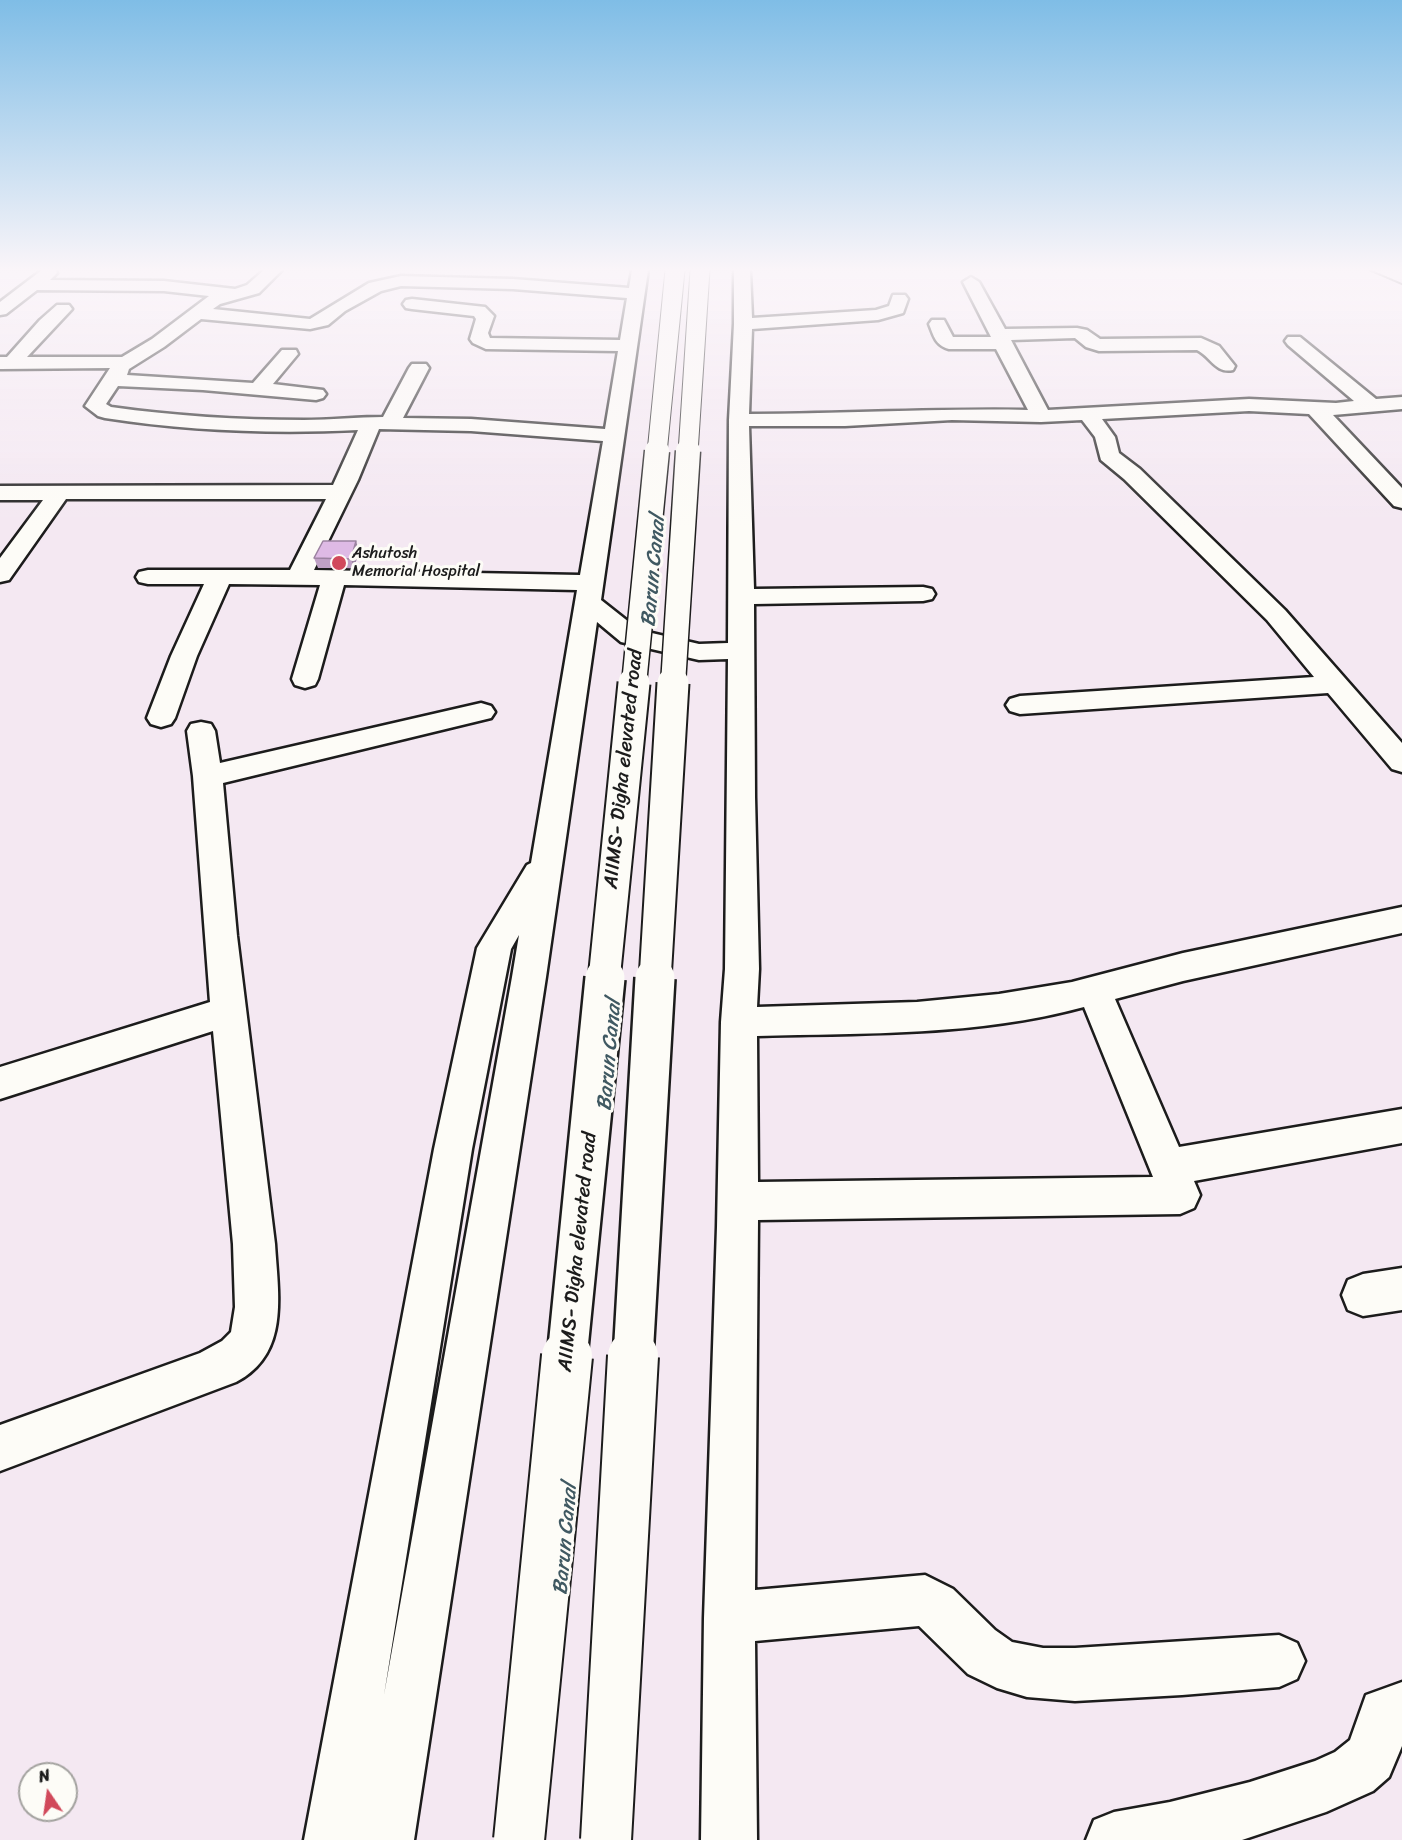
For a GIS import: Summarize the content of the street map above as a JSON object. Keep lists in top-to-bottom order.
{
  "streets": {
    "main road": ["AIIMS- Digha elevated road"]
  },
  "water": ["Barun Canal"],
  "places": ["Ashutosh Memorial Hospital"],
  "north": "top"
}
